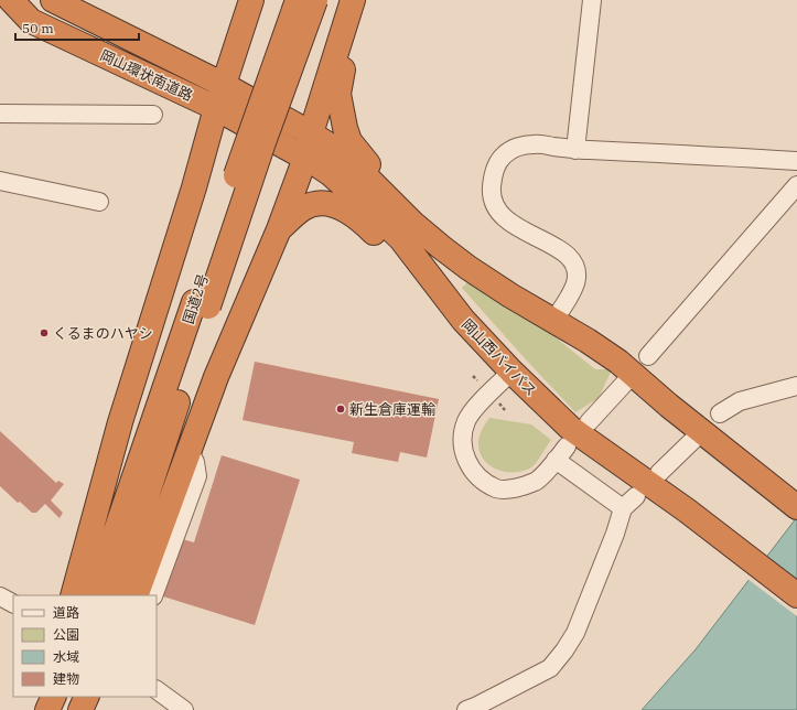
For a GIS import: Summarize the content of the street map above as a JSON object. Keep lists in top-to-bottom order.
{
  "streets": {
    "highway": ["岡山環状南道路", "国道2号", "岡山西バイパス"]
  },
  "crossings": [
    ["岡山環状南道路", "岡山西バイパス"]
  ],
  "places": ["くるまのハヤシ", "新生倉庫運輸"],
  "legend": [
    "道路",
    "公園",
    "水域",
    "建物"
  ],
  "scale_bar": "50 m"
}
